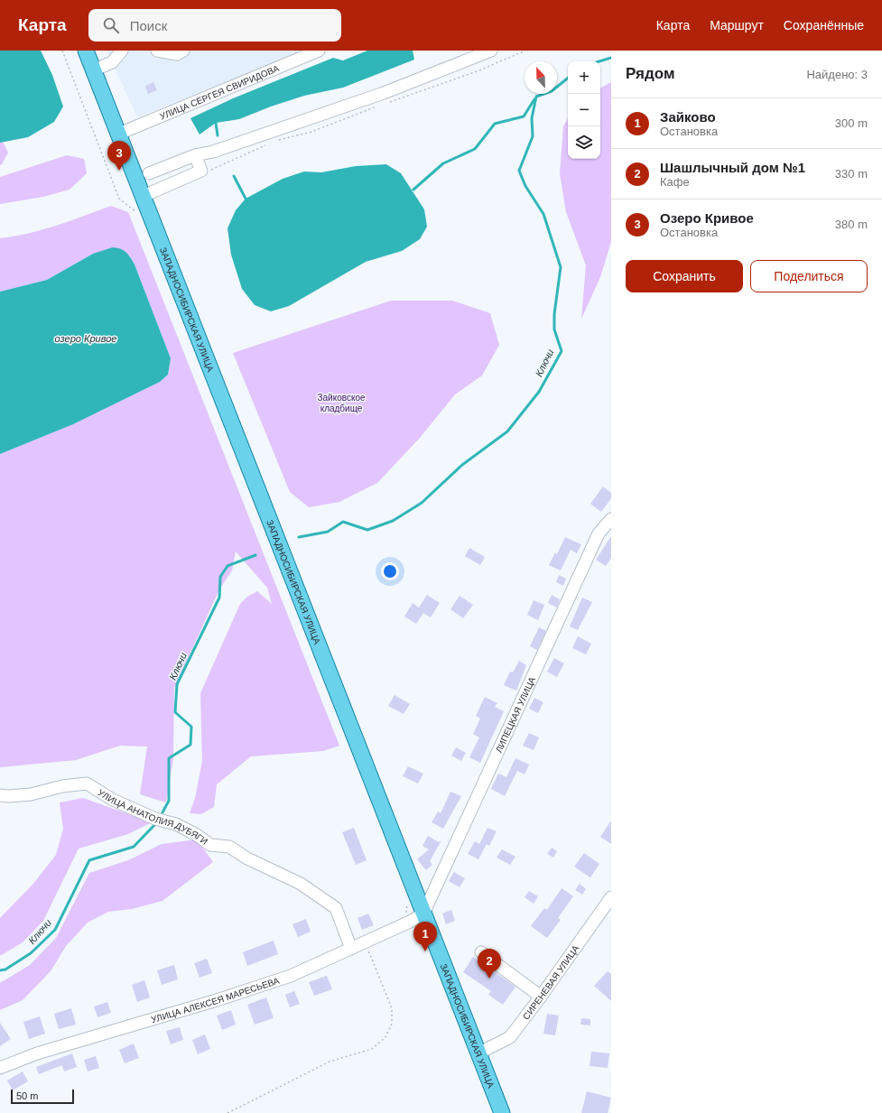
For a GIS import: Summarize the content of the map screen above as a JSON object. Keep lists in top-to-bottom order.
{
  "streets": {
    "main road": ["ЗАПАДНОСИБИРСКАЯ УЛИЦА"],
    "street": [
      "УЛИЦА СЕРГЕЯ СВИРИДОВА",
      "ЛИПЕЦКАЯ УЛИЦА",
      "УЛИЦА АНАТОЛИЯ ДУБЯГИ",
      "СИРЕНЕВАЯ УЛИЦА",
      "УЛИЦА АЛЕКСЕЯ МАРЕСЬЕВА"
    ]
  },
  "crossings": [
    ["УЛИЦА СЕРГЕЯ СВИРИДОВА", "ЗАПАДНОСИБИРСКАЯ УЛИЦА"],
    ["ЗАПАДНОСИБИРСКАЯ УЛИЦА", "ЛИПЕЦКАЯ УЛИЦА"],
    ["ЗАПАДНОСИБИРСКАЯ УЛИЦА", "СИРЕНЕВАЯ УЛИЦА"],
    ["ЗАПАДНОСИБИРСКАЯ УЛИЦА", "УЛИЦА АЛЕКСЕЯ МАРЕСЬЕВА"],
    ["ЛИПЕЦКАЯ УЛИЦА", "УЛИЦА АЛЕКСЕЯ МАРЕСЬЕВА"],
    ["УЛИЦА АНАТОЛИЯ ДУБЯГИ", "УЛИЦА АЛЕКСЕЯ МАРЕСЬЕВА"]
  ],
  "water": ["озеро Кривое", "Ключи"],
  "parks": ["Зайковское кладбище"],
  "scale_bar": "50 m",
  "north": "top",
  "page": {
    "header": "Карта",
    "search": "Поиск",
    "nav": ["Карта", "Маршрут", "Сохранённые"],
    "heading": ["Рядом", "Найдено: 3"],
    "map_buttons": ["+", "−"],
    "list": [
      {
        "mark": "1",
        "name": "Зайково",
        "note": "Остановка",
        "value": "300 m"
      },
      {
        "mark": "2",
        "name": "Шашлычный дом №1",
        "note": "Кафе",
        "value": "330 m"
      },
      {
        "mark": "3",
        "name": "Озеро Кривое",
        "note": "Остановка",
        "value": "380 m"
      }
    ],
    "pins": ["3", "1", "2"],
    "buttons": ["Сохранить", "Поделиться"],
    "scale": "50 m"
  }
}
